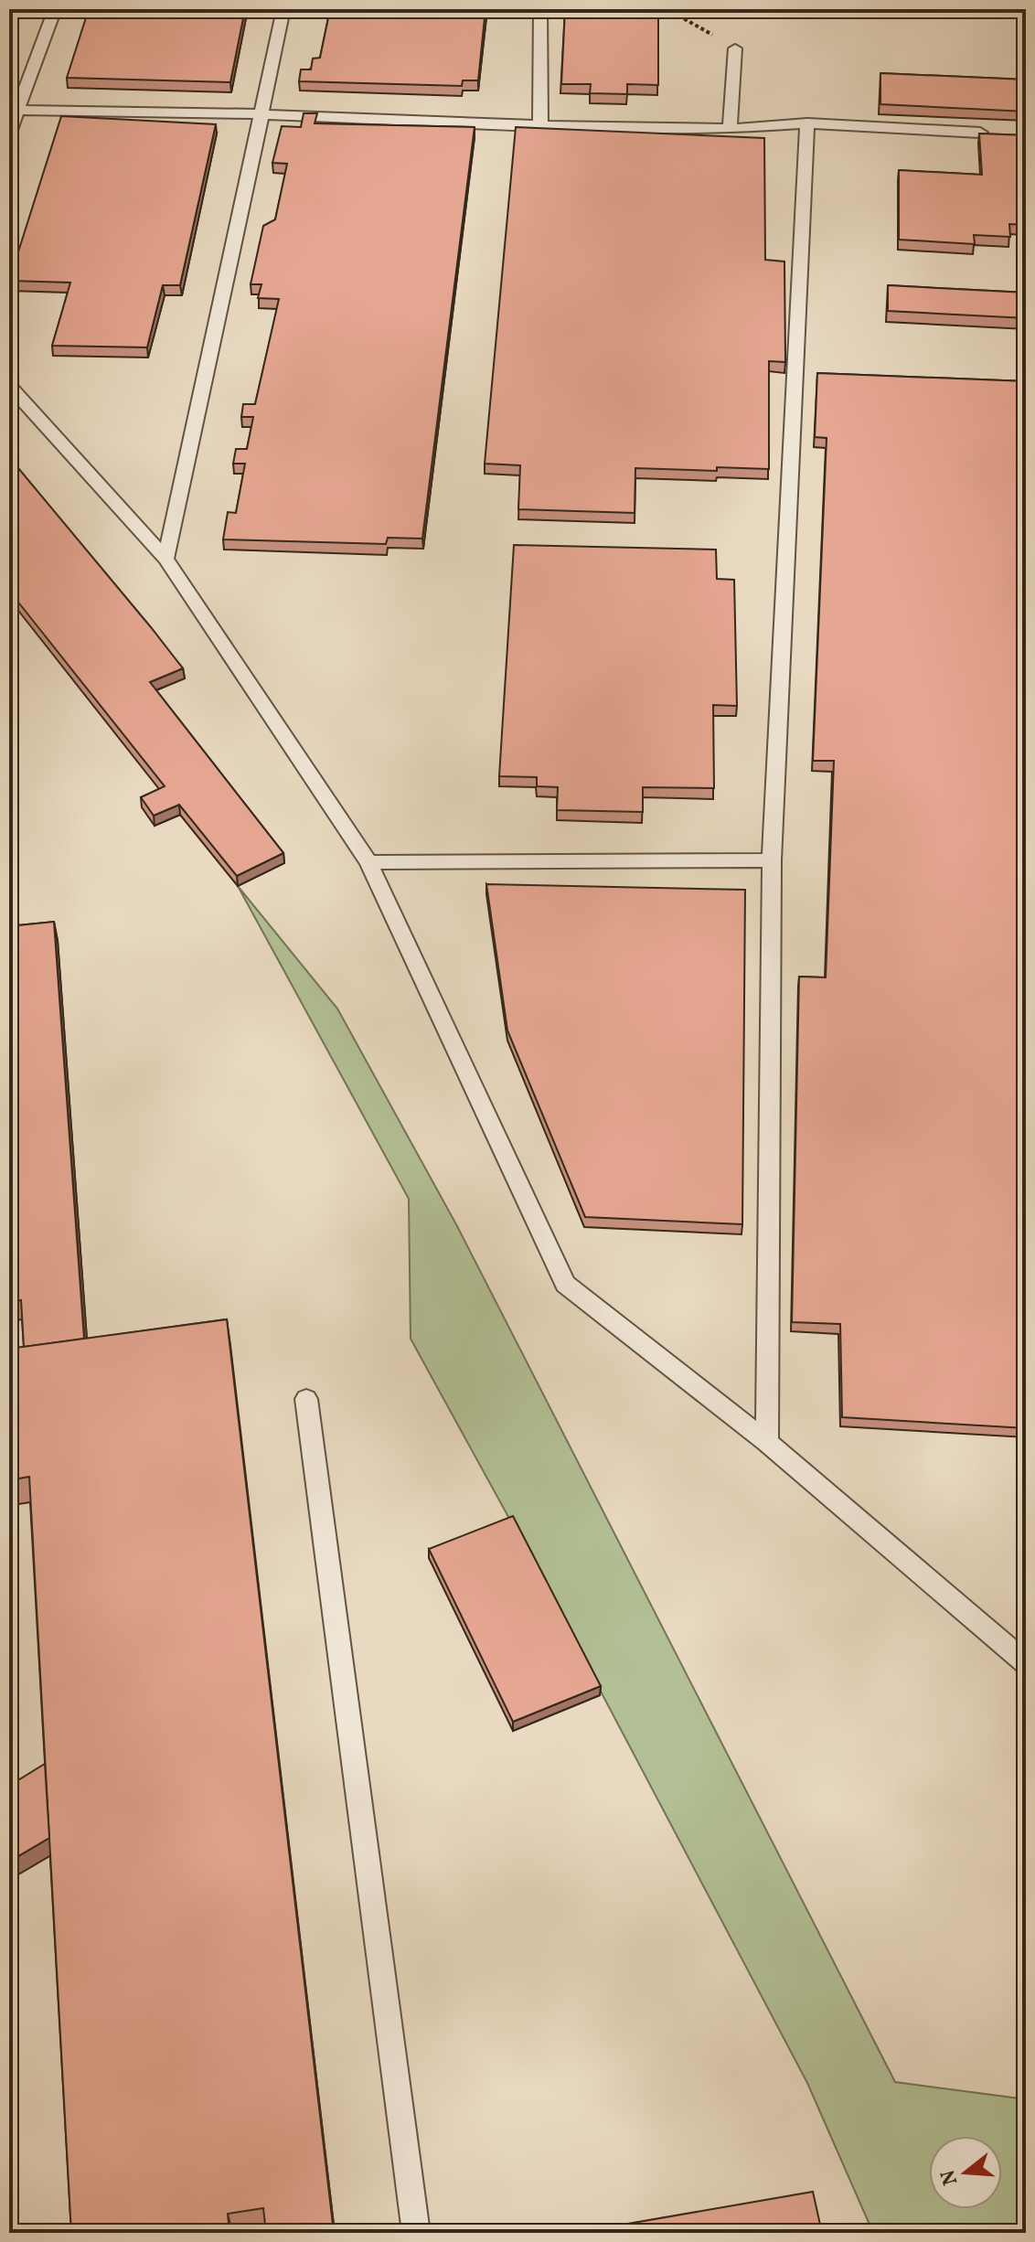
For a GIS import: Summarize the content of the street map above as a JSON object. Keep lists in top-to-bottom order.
{
  "north": "left"
}
